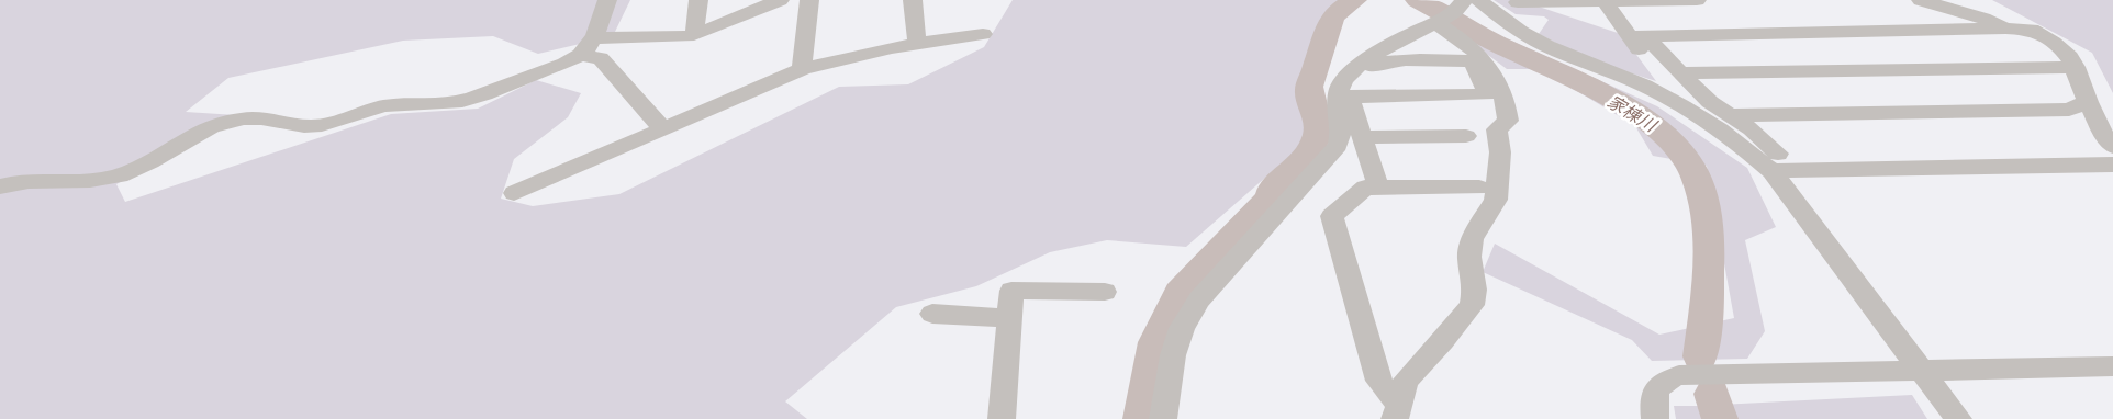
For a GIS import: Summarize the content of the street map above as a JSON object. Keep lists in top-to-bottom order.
{
  "water": ["家棟川"]
}
